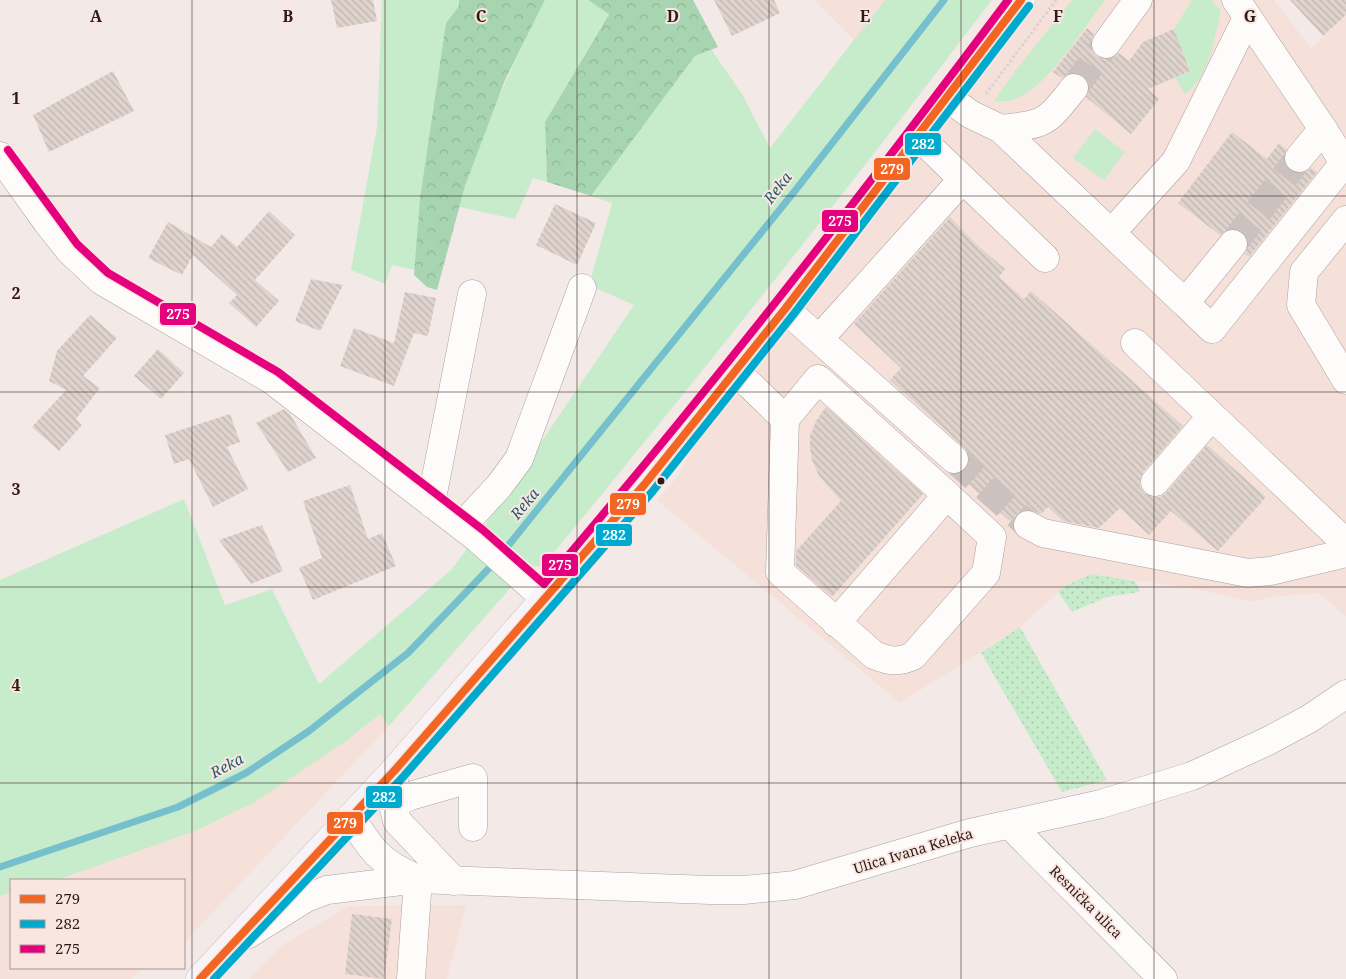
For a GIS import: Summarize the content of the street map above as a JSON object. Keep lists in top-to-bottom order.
{
  "streets": {
    "street": ["Ulica Ivana Keleka", "Resnička ulica"]
  },
  "crossings": [
    ["Ulica Ivana Keleka", "Resnička ulica"]
  ],
  "water": ["Reka"],
  "lines": ["transit line 279", "transit line 275", "transit line 282"],
  "legend": ["279", "282", "275"],
  "grid": {
    "columns": [
      "A",
      "B",
      "C",
      "D",
      "E",
      "F",
      "G"
    ],
    "rows": [
      "1",
      "2",
      "3",
      "4"
    ]
  }
}
